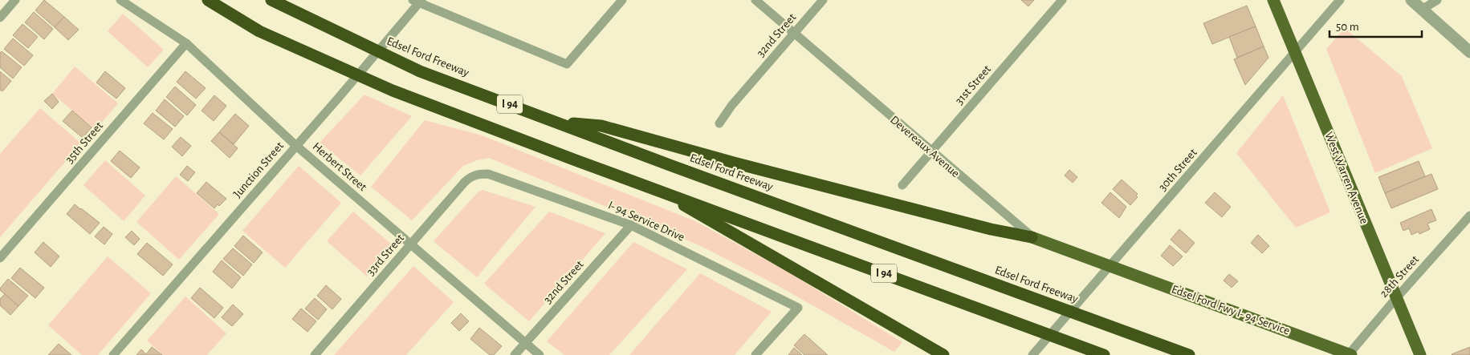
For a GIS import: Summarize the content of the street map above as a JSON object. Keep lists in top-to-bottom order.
{
  "streets": {
    "highway": ["Edsel Ford Freeway", "I 94"],
    "main road": ["Devereaux Avenue", "West Warren Avenue", "Edsel Ford Fwy I- 94 Service"],
    "street": [
      "32nd Street",
      "31st Street",
      "35th Street",
      "Herbert Street",
      "Junction Street",
      "30th Street",
      "I- 94 Service Drive",
      "33rd Street",
      "28th Street"
    ]
  },
  "crossings": [
    ["32nd Street", "Devereaux Avenue"],
    ["32nd Street", "Herbert Street"],
    ["32nd Street", "I- 94 Service Drive"],
    ["31st Street", "Devereaux Avenue"],
    ["35th Street", "Herbert Street"],
    ["Devereaux Avenue", "30th Street"],
    ["Devereaux Avenue", "Edsel Ford Fwy I- 94 Service"],
    ["Herbert Street", "Junction Street"],
    ["Herbert Street", "33rd Street"],
    ["30th Street", "West Warren Avenue"],
    ["30th Street", "Edsel Ford Fwy I- 94 Service"],
    ["West Warren Avenue", "28th Street"],
    ["I- 94 Service Drive", "33rd Street"],
    ["28th Street", "Edsel Ford Fwy I- 94 Service"]
  ],
  "scale_bar": "50 m"
}
